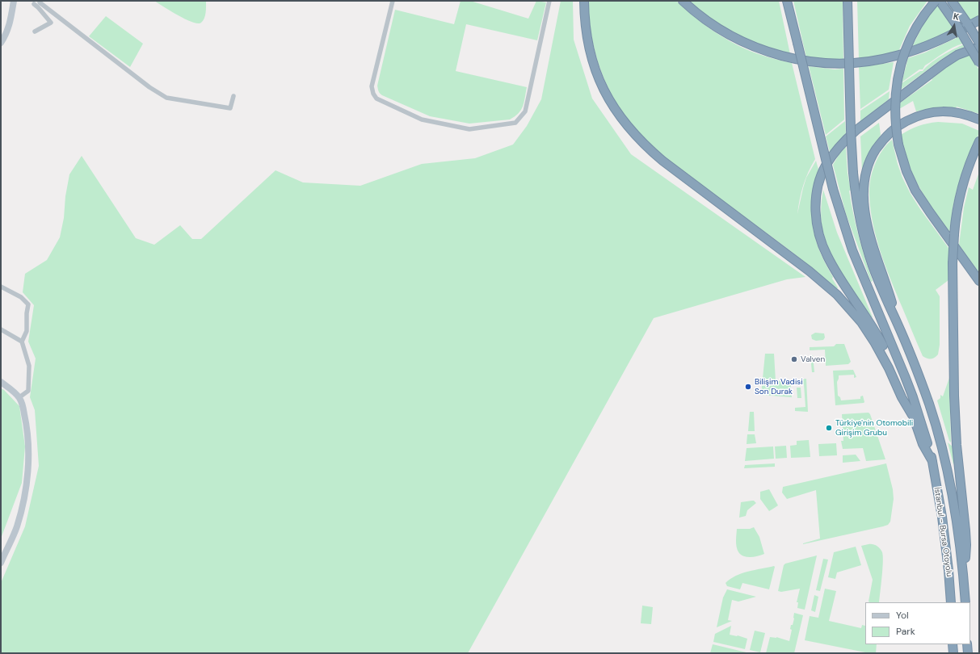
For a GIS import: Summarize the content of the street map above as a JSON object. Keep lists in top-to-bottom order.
{
  "streets": {
    "highway": ["İstanbul - Bursa Otoyolu"]
  },
  "places": ["Valven", "Bilişim Vadisi Son Durak", "Türkiye'nin Otomobili Girişim Grubu"],
  "legend": ["Yol", "Park"],
  "north": "top"
}
